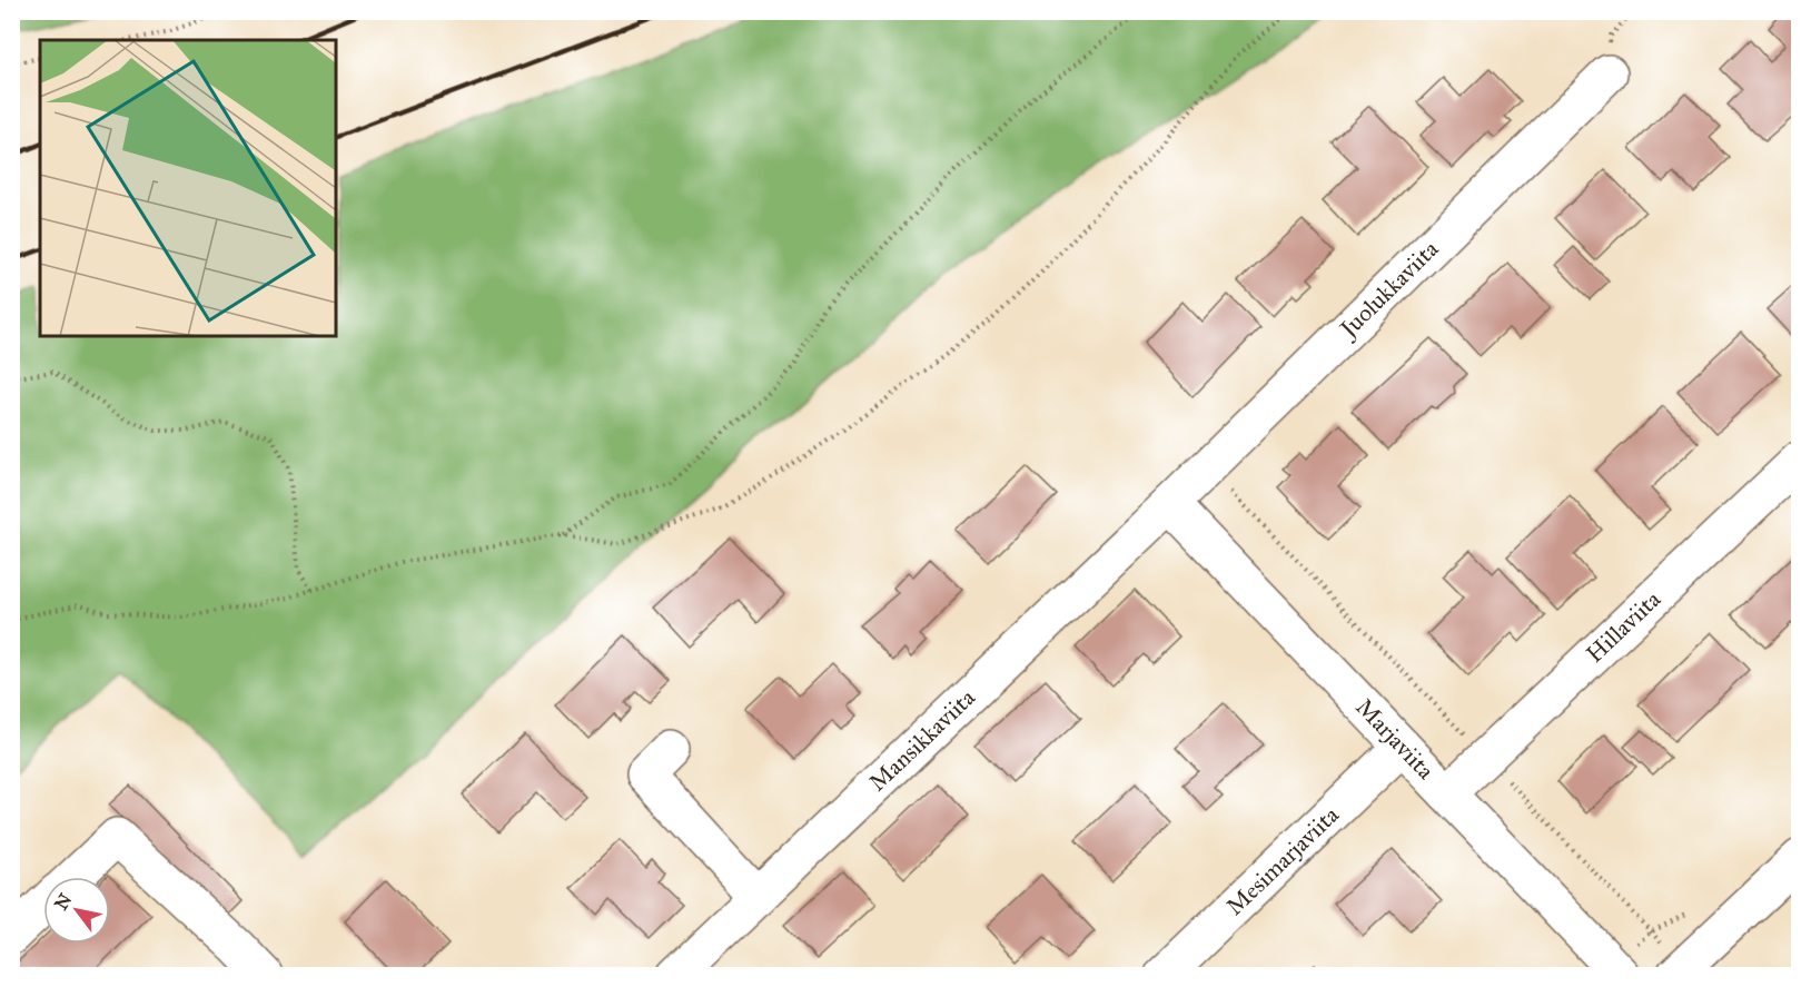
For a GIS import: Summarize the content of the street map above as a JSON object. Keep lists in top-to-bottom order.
{
  "streets": {
    "street": [
      "Juolukkaviita",
      "Hillaviita",
      "Mansikkaviita",
      "Marjaviita",
      "Mesimarjaviita"
    ]
  },
  "crossings": [
    ["Juolukkaviita", "Mansikkaviita"],
    ["Juolukkaviita", "Marjaviita"],
    ["Hillaviita", "Marjaviita"],
    ["Mansikkaviita", "Marjaviita"],
    ["Marjaviita", "Mesimarjaviita"]
  ],
  "north": "top left"
}
